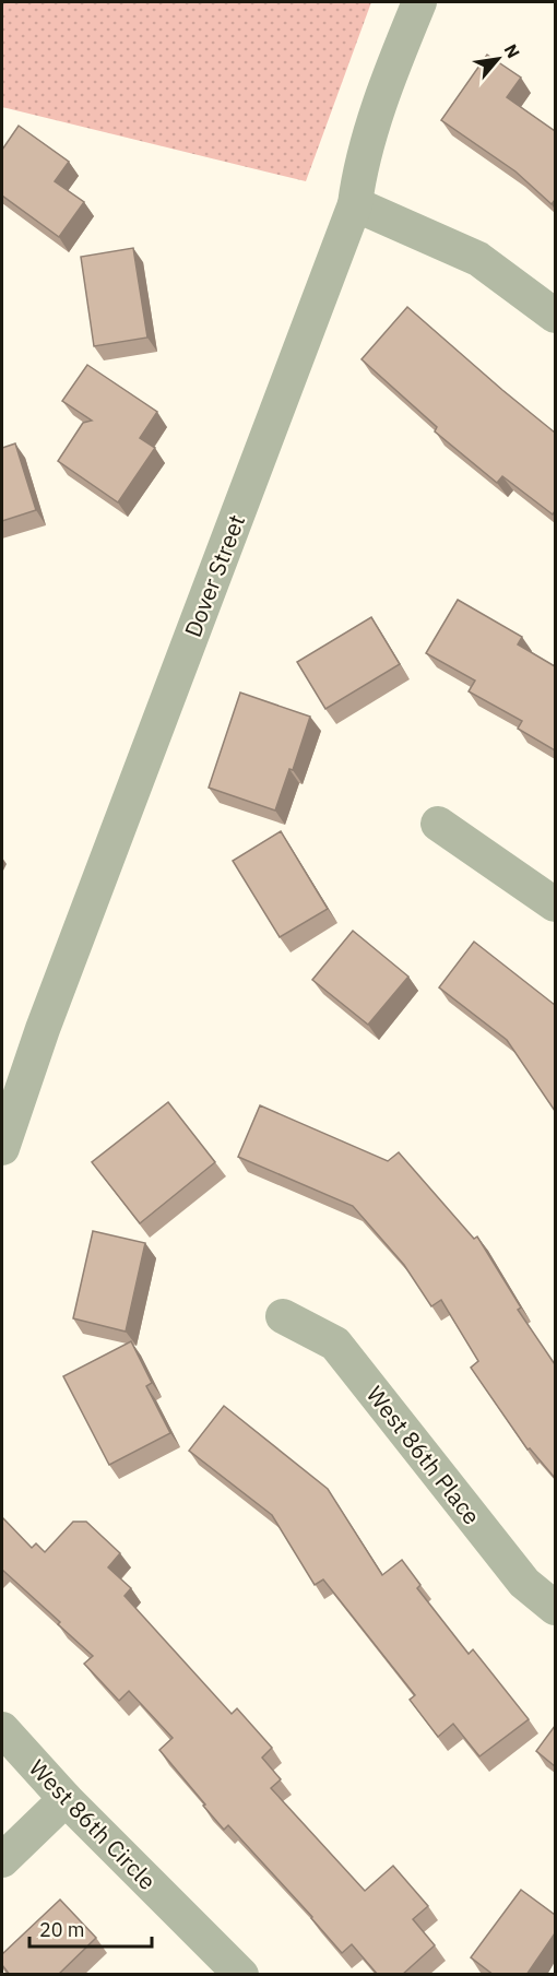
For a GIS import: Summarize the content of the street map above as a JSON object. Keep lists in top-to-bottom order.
{
  "streets": {
    "street": ["Dover Street", "West 86th Place", "West 86th Circle"]
  },
  "scale_bar": "20 m",
  "north": "top right"
}
